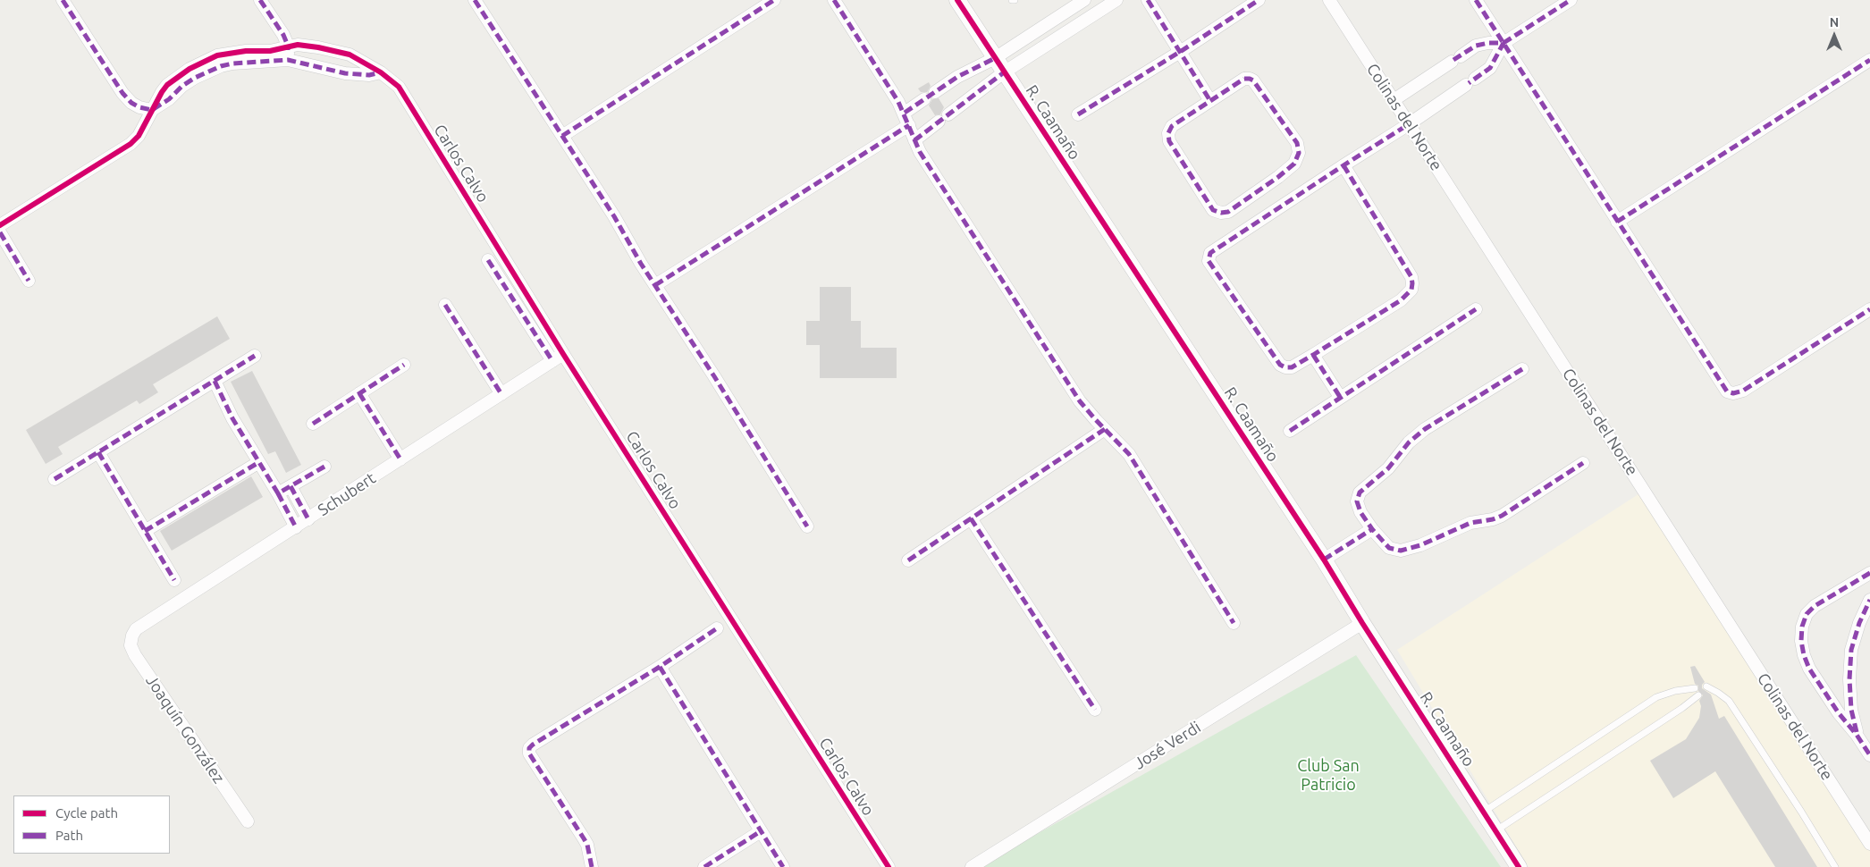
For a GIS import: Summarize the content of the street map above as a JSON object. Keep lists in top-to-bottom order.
{
  "streets": {
    "street": [
      "Colinas del Norte",
      "R. Caamaño",
      "Carlos Calvo",
      "Schubert",
      "Joaquín González",
      "José Verdi"
    ]
  },
  "crossings": [
    ["R. Caamaño", "José Verdi"],
    ["Carlos Calvo", "Schubert"],
    ["Schubert", "Joaquín González"]
  ],
  "parks": ["Club San Patricio"],
  "legend": ["Cycle path", "Path"],
  "north": "top"
}
